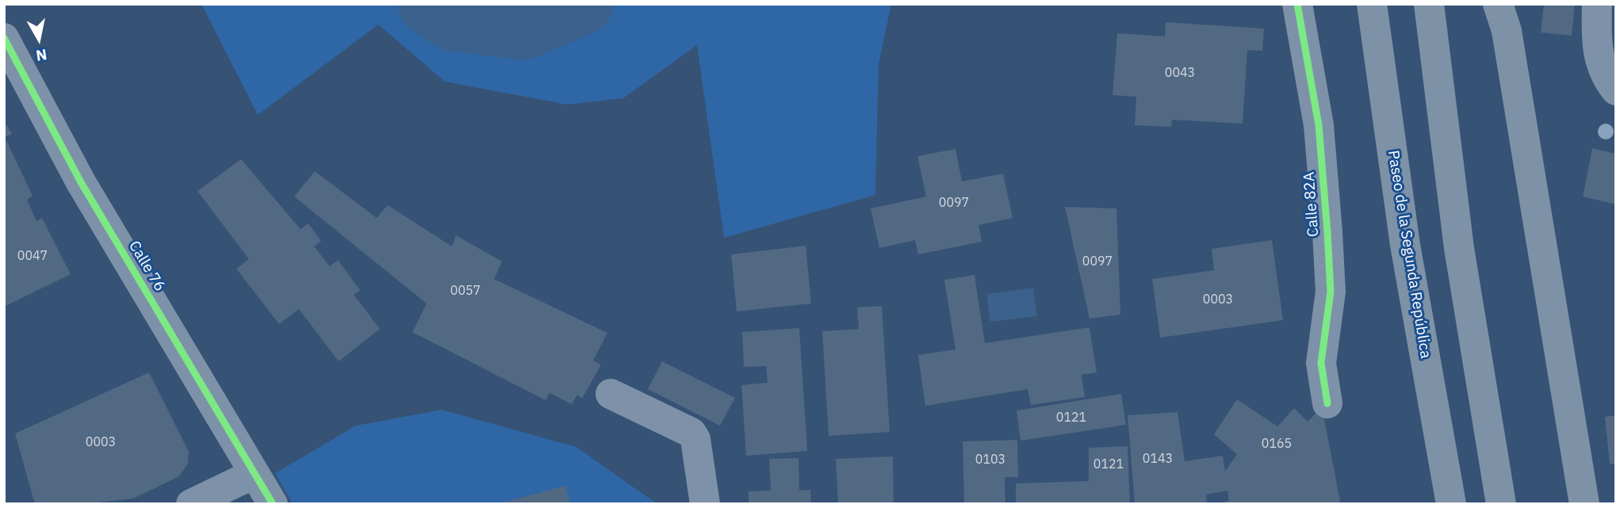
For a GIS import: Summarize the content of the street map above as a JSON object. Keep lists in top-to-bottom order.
{
  "streets": {
    "highway": ["Paseo de la Segunda República"],
    "street": ["Calle 82A", "Calle 76"]
  },
  "house_numbers": [
    "0043",
    "0097",
    "0047",
    "0097",
    "0057",
    "0003",
    "0121",
    "0003",
    "0165",
    "0143",
    "0103",
    "0121"
  ],
  "north": "bottom"
}
